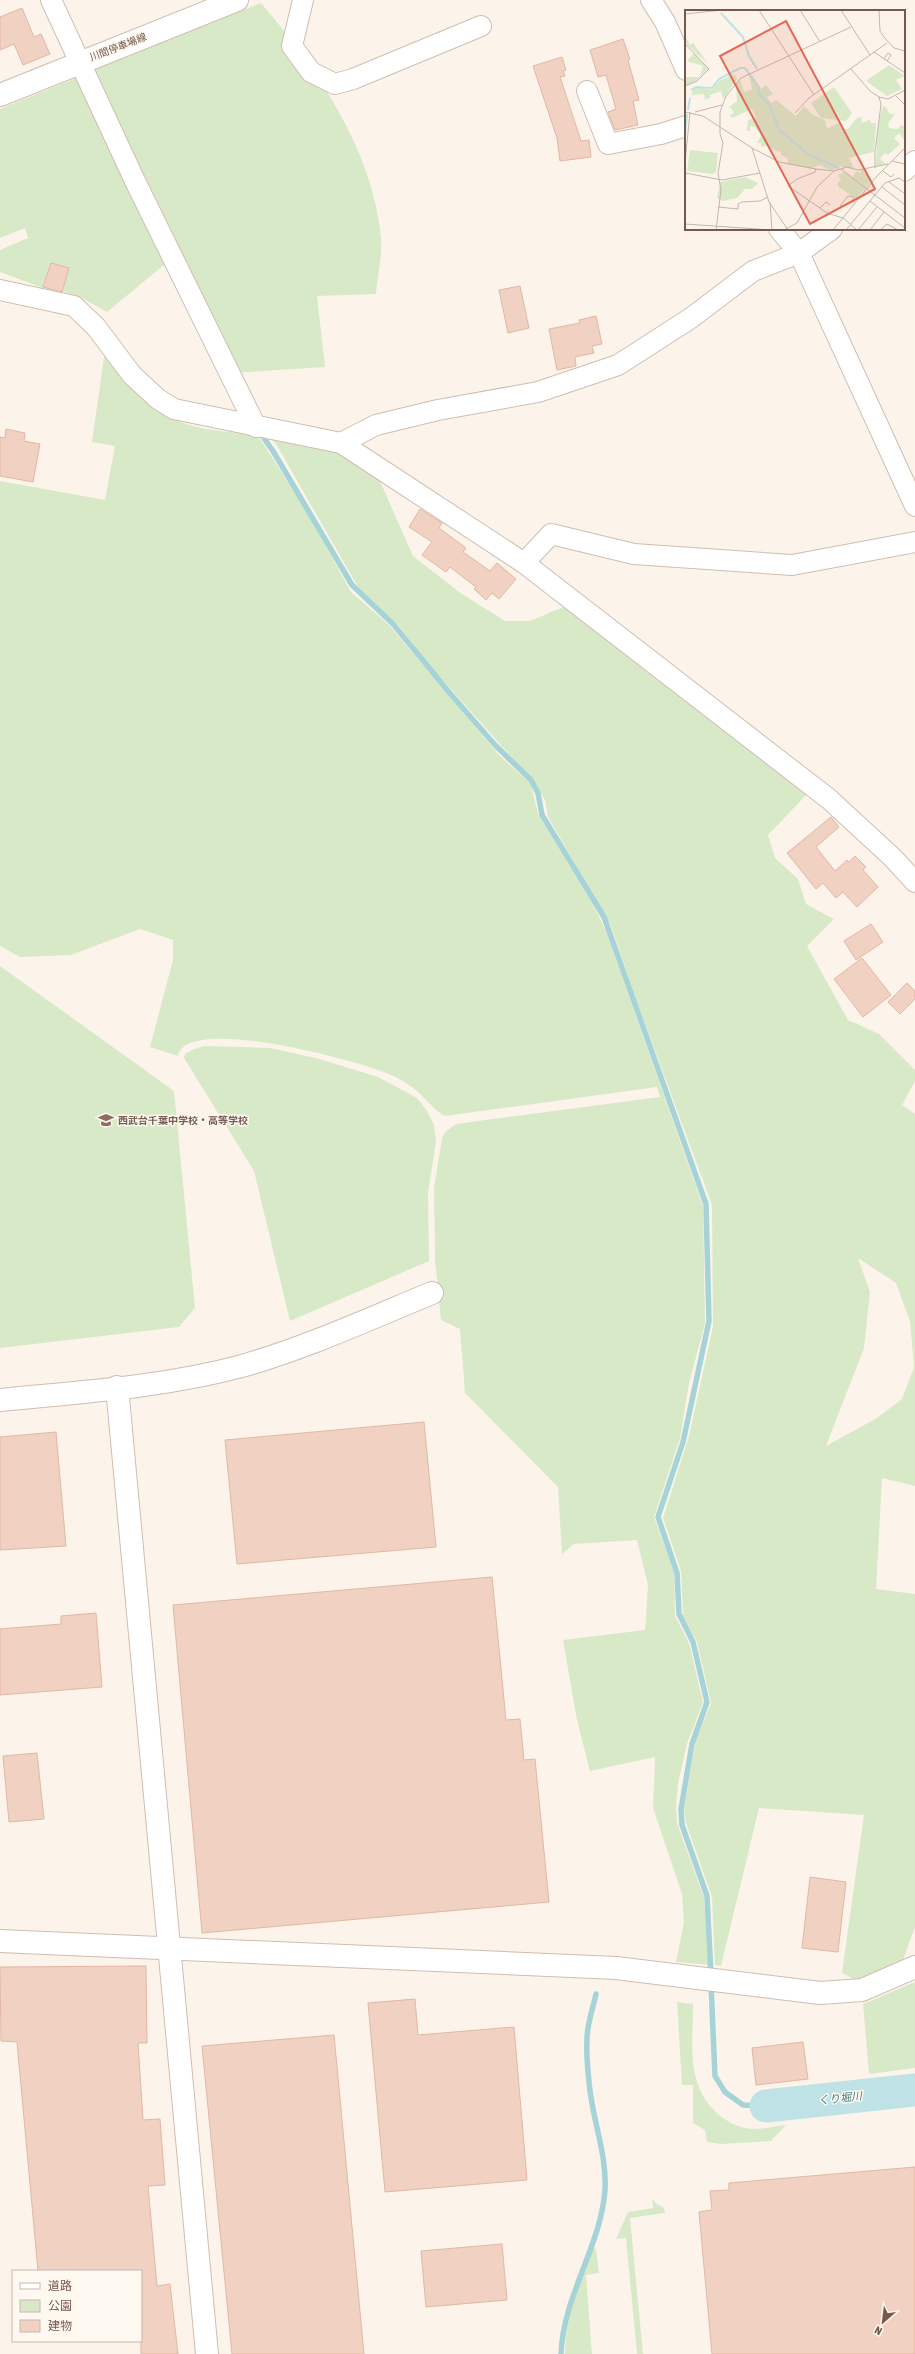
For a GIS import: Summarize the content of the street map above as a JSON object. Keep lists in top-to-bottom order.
{
  "streets": {
    "street": ["川間停車場線"]
  },
  "water": ["くり堀川"],
  "places": {
    "school or university": ["西武台千葉中学校・高等学校"]
  },
  "legend": ["道路", "公園", "建物"],
  "north": "bottom left"
}
